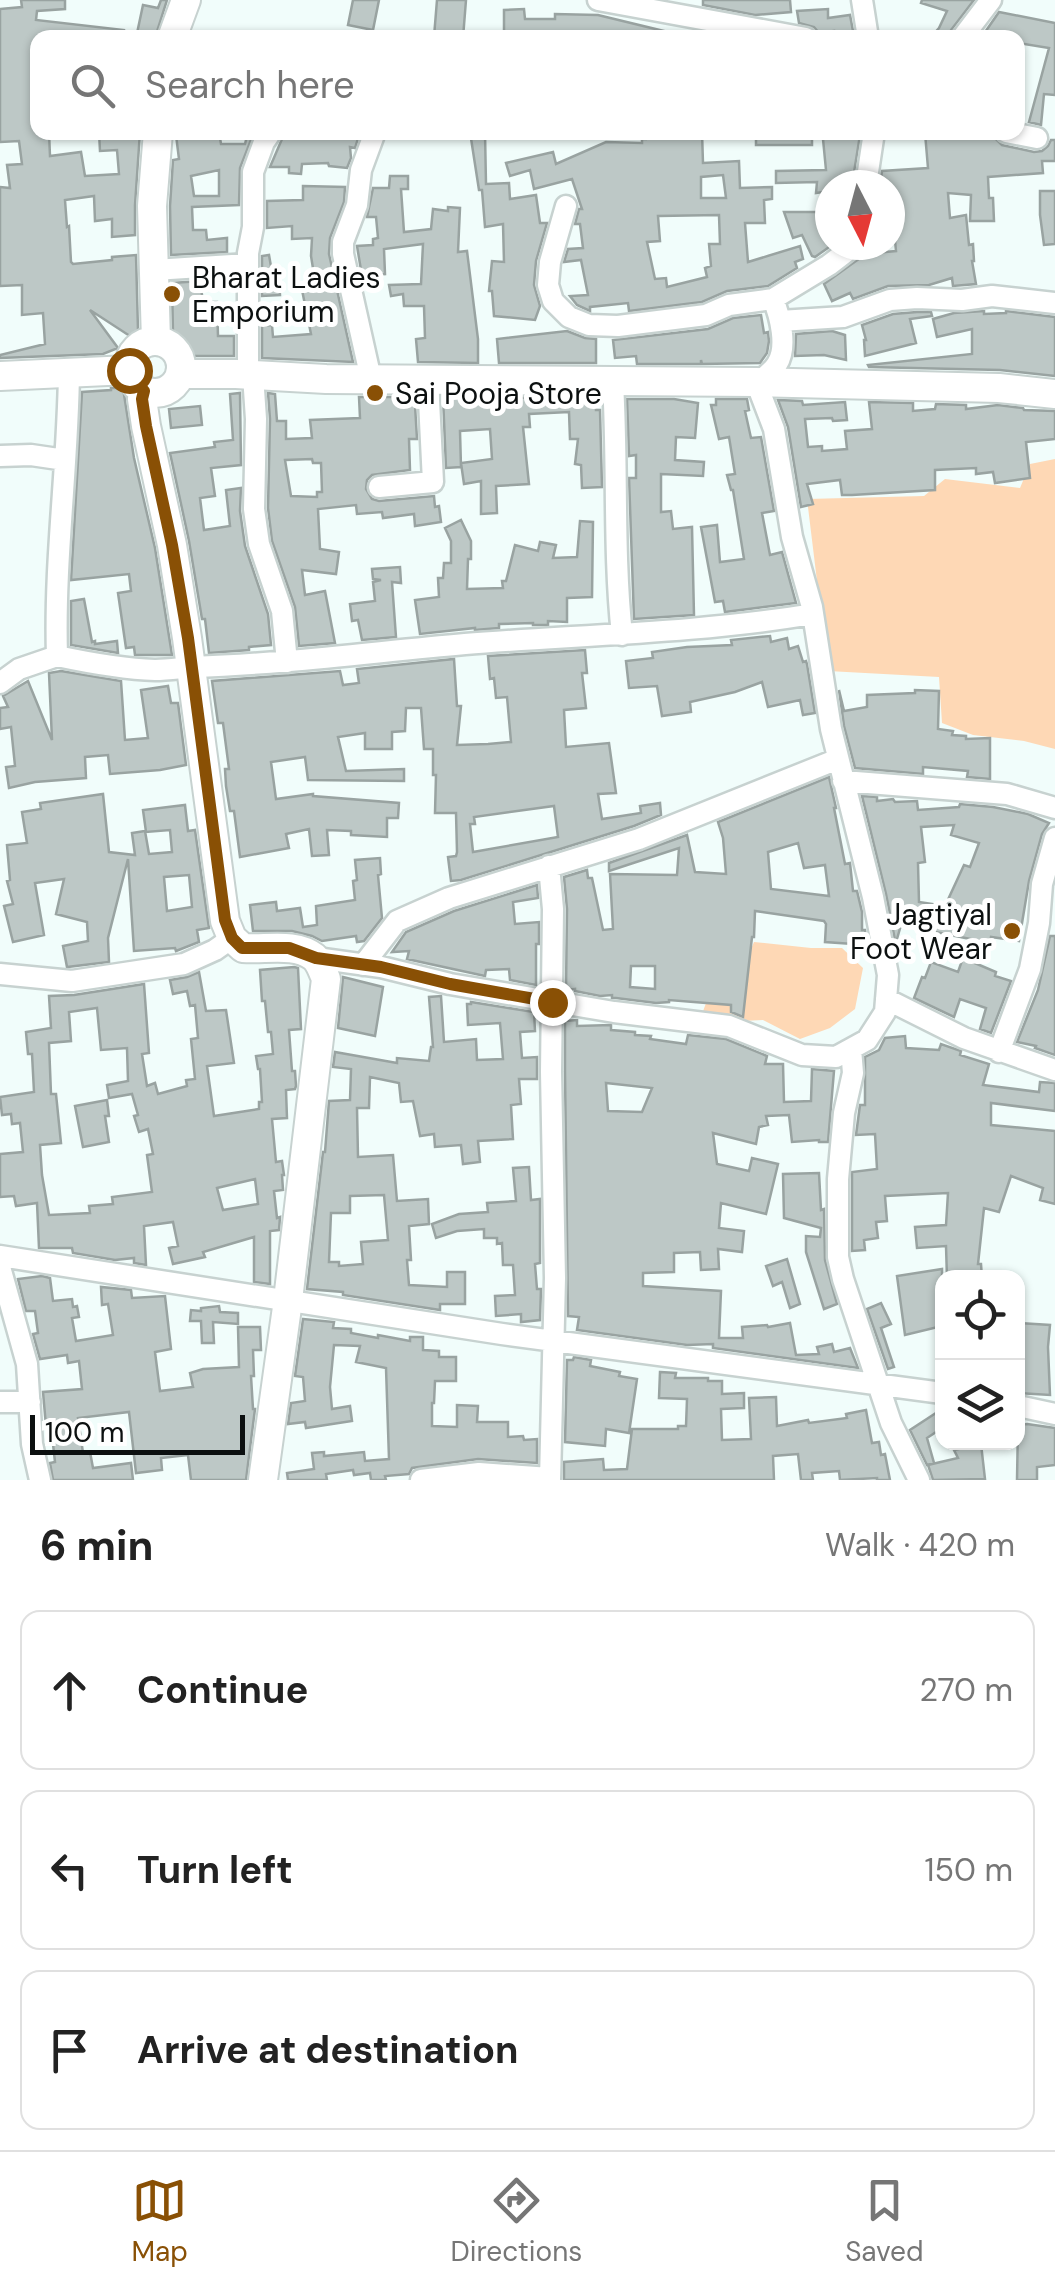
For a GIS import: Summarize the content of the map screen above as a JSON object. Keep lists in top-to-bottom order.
{
  "places": ["Bharat Ladies Emporium", "Sai Pooja Store", "Jagtiyal Foot Wear"],
  "scale_bar": "100 m",
  "north": "bottom",
  "page": {
    "search": "Search here",
    "scale": "100 m",
    "heading": ["6 min", "Walk · 420 m"],
    "list": [
      ["Continue", "270 m"],
      ["Turn left", "150 m"],
      "Arrive at destination"
    ],
    "nav": ["Map", "Directions", "Saved"]
  }
}
